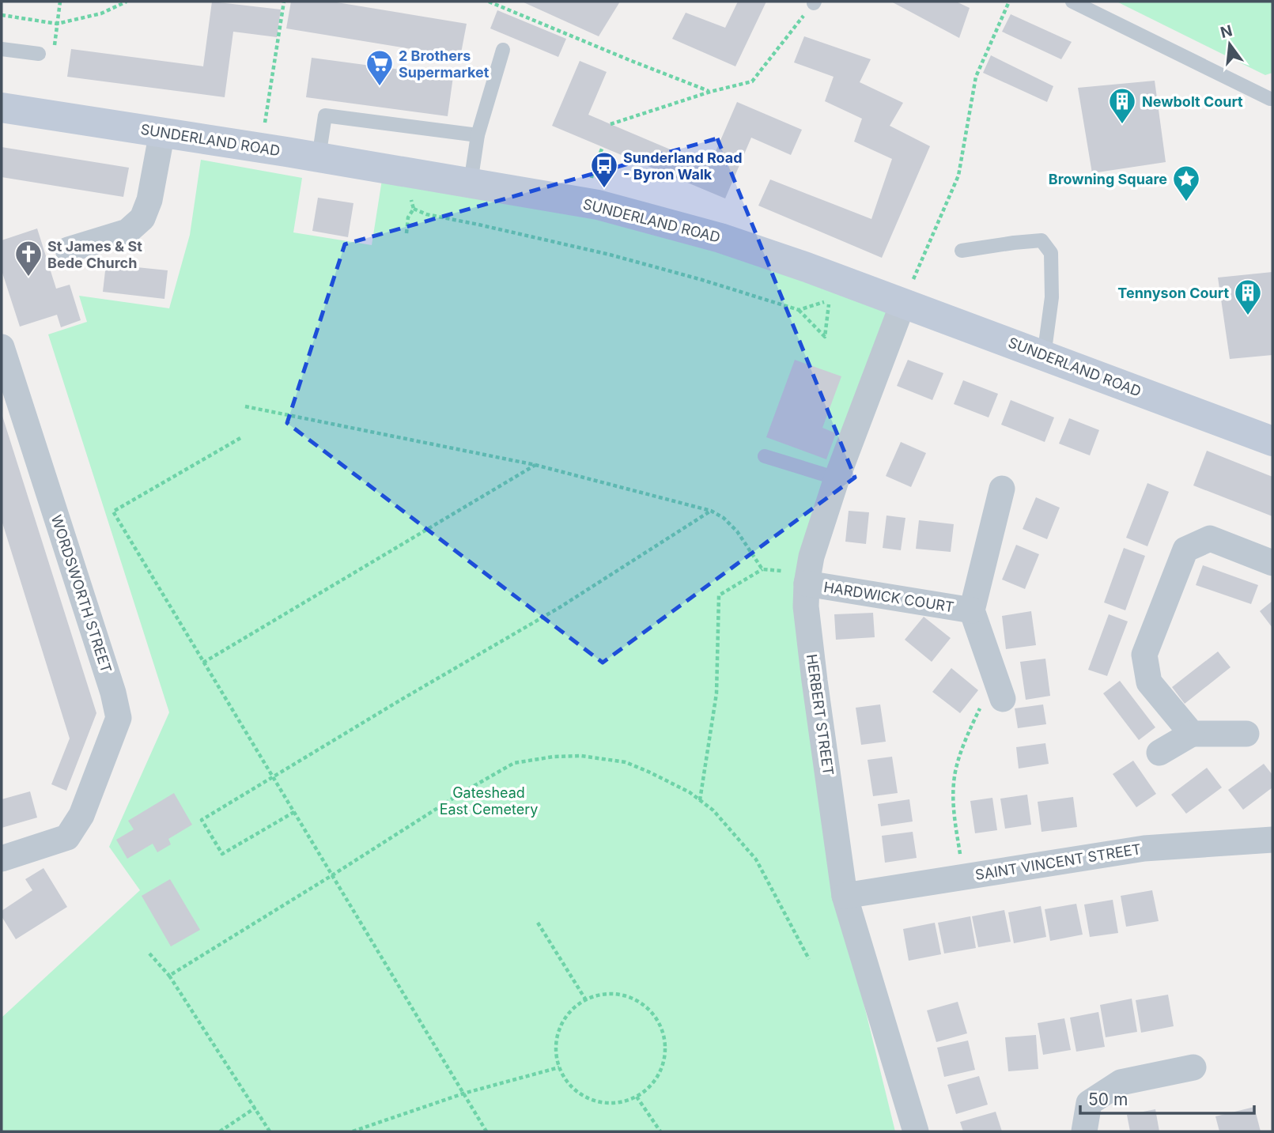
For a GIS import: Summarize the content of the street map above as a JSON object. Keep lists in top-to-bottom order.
{
  "streets": {
    "main road": ["SUNDERLAND ROAD"],
    "street": [
      "WORDSWORTH STREET",
      "HARDWICK COURT",
      "HERBERT STREET",
      "SAINT VINCENT STREET"
    ]
  },
  "crossings": [
    ["SUNDERLAND ROAD", "HERBERT STREET"],
    ["HARDWICK COURT", "HERBERT STREET"],
    ["HERBERT STREET", "SAINT VINCENT STREET"]
  ],
  "parks": ["Gateshead East Cemetery"],
  "places": {
    "supermarket": ["2 Brothers Supermarket"],
    "building": ["Newbolt Court", "Tennyson Court"],
    "bus stop": ["Sunderland Road - Byron Walk"],
    "place": ["Browning Square"],
    "church": ["St James & St Bede Church"]
  },
  "scale_bar": "50 m",
  "north": "top"
}
